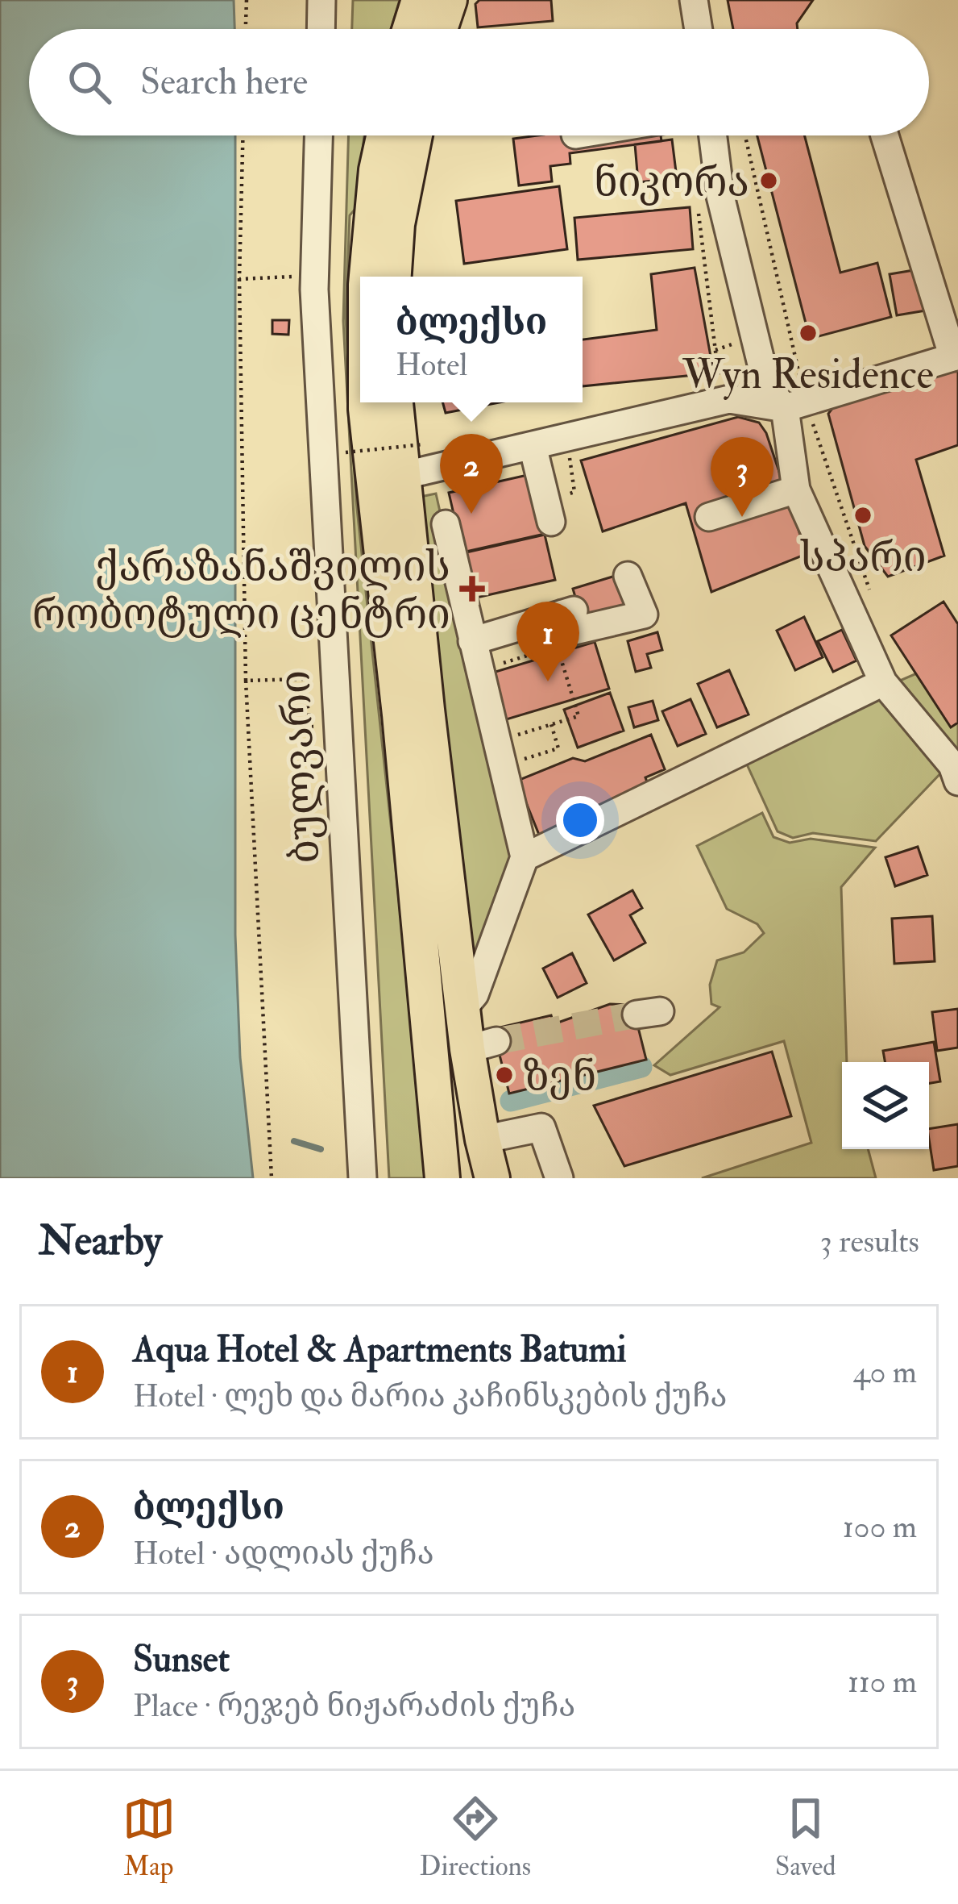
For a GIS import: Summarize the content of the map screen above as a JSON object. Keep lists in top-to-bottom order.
{
  "streets": {
    "street": ["ბულვარი"]
  },
  "places": {
    "other": [
      "ნიკორა",
      "Wyn Residence",
      "სპარი",
      "ზენ"
    ],
    "health": ["ქარაზანაშვილის რობოტული ცენტრი"]
  },
  "page": {
    "search": "Search here",
    "popup": ["ბლექსი", "Hotel"],
    "pins": ["2", "3", "1"],
    "heading": ["Nearby", "3 results"],
    "list": [
      {
        "mark": "1",
        "name": "Aqua Hotel & Apartments Batumi",
        "note": "Hotel · ლეხ და მარია კაჩინსკების ქუჩა",
        "value": "40 m"
      },
      {
        "mark": "2",
        "name": "ბლექსი",
        "note": "Hotel · ადლიას ქუჩა",
        "value": "100 m"
      },
      {
        "mark": "3",
        "name": "Sunset",
        "note": "Place · რეჯებ ნიჟარაძის ქუჩა",
        "value": "110 m"
      }
    ],
    "nav": ["Map", "Directions", "Saved"]
  }
}
